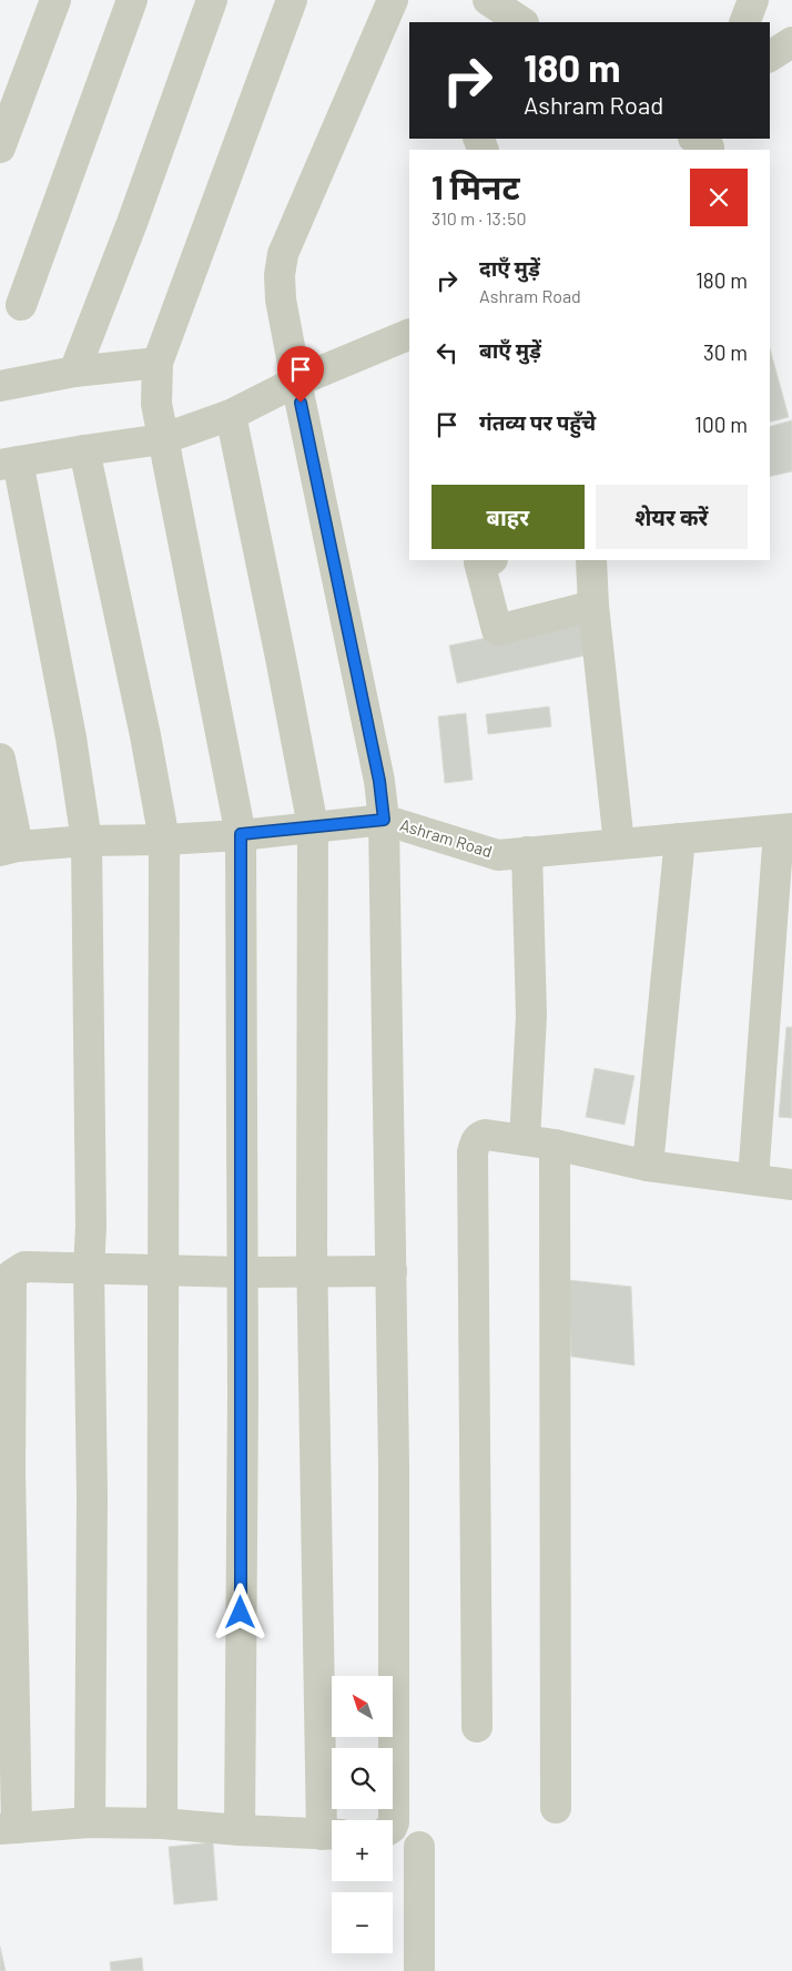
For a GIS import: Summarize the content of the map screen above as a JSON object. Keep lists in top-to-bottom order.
{
  "streets": {
    "street": ["Ashram Road"]
  },
  "north": "top left",
  "page": {
    "turn": ["180 m", "Ashram Road"],
    "heading": ["1 मिनट", "310 m · 13:50"],
    "list": [
      {
        "name": "दाएँ मुड़ें",
        "note": "Ashram Road",
        "value": "180 m"
      },
      {
        "name": "बाएँ मुड़ें",
        "value": "30 m"
      },
      {
        "name": "गंतव्य पर पहुँचे",
        "value": "100 m"
      }
    ],
    "buttons": ["बाहर", "शेयर करें"],
    "map_buttons": ["+", "−"]
  }
}
